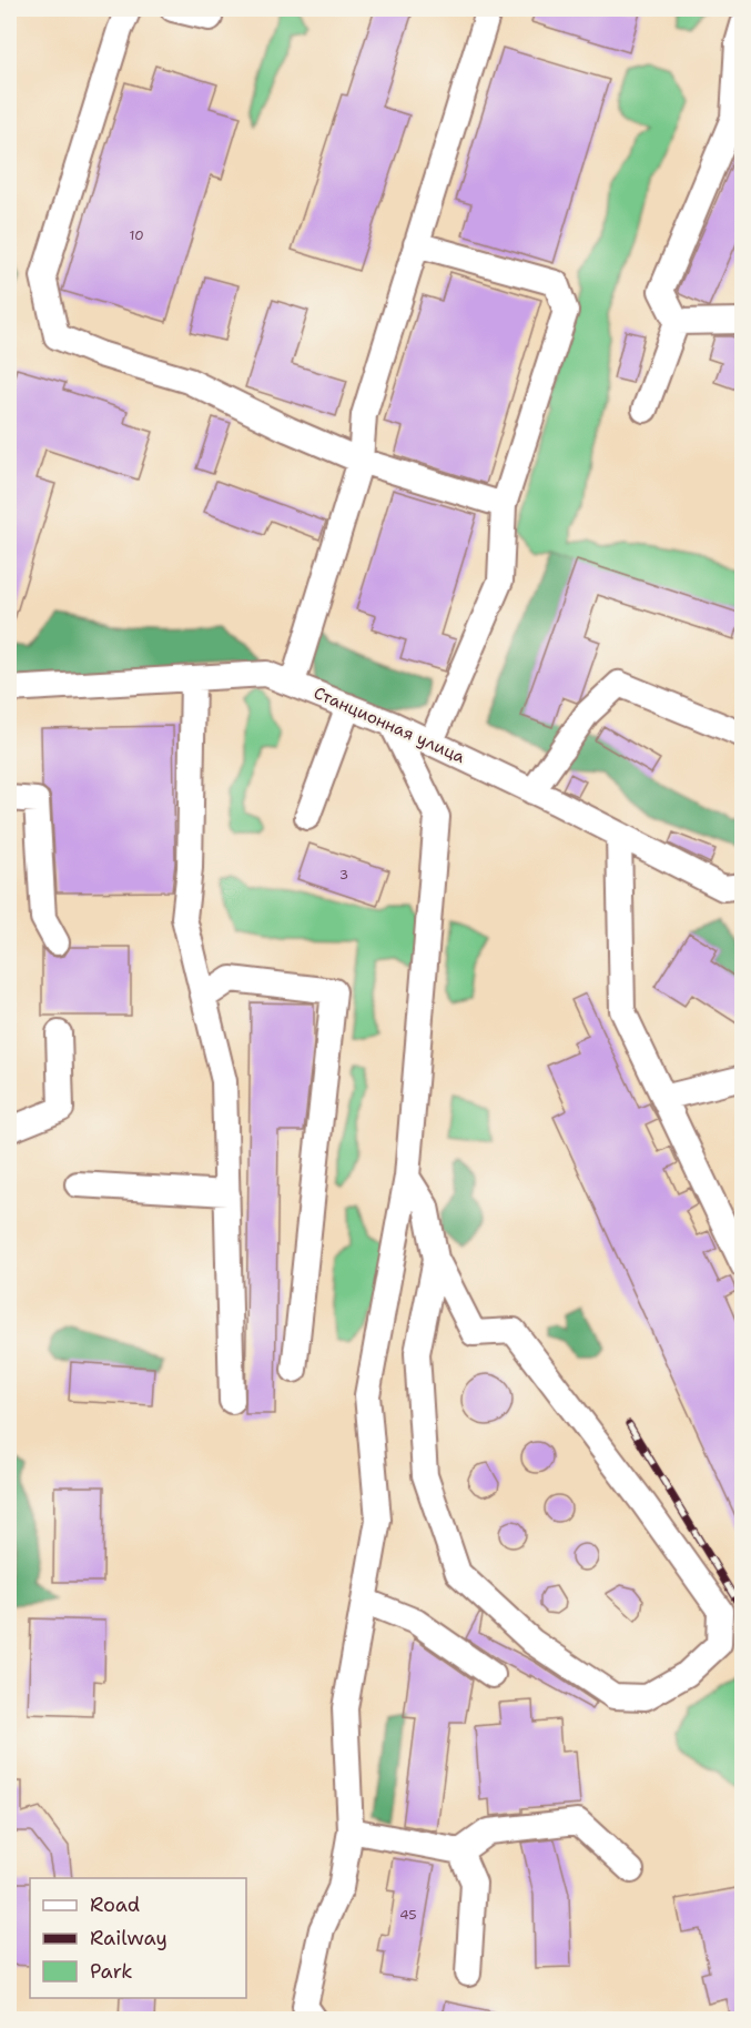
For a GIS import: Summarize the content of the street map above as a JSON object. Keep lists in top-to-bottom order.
{
  "streets": {
    "street": ["Станционная улица"]
  },
  "house_numbers": ["10", "3", "45"],
  "legend": ["Road", "Railway", "Park"]
}
